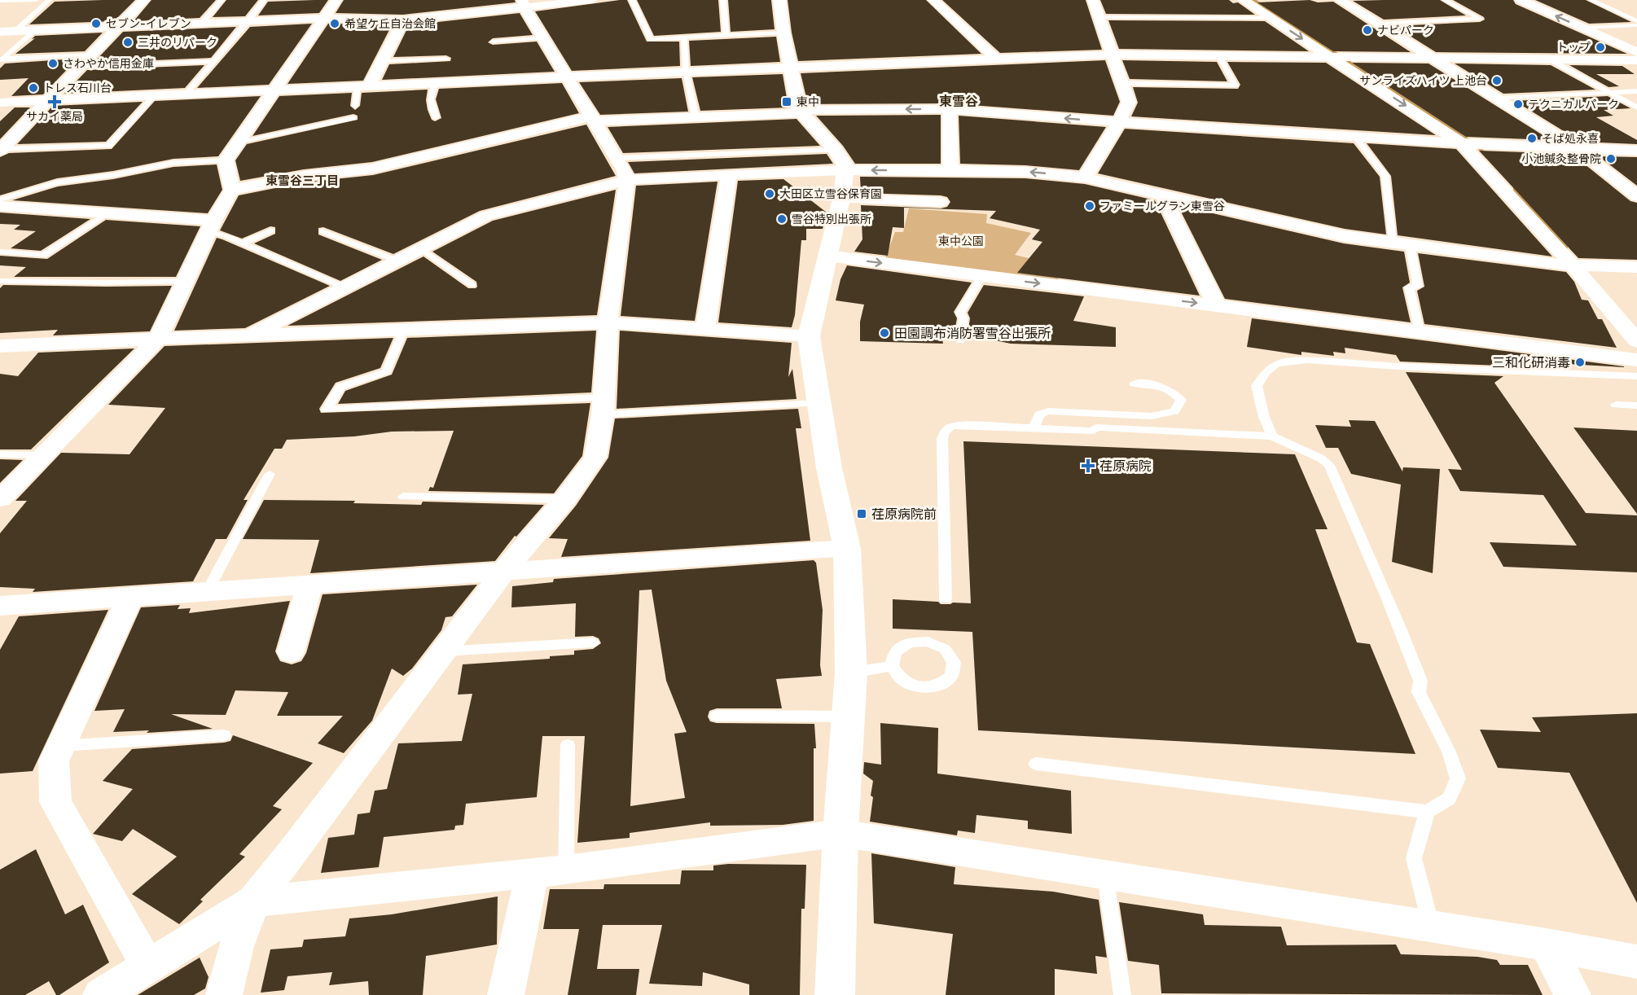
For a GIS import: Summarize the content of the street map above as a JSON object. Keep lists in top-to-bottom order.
{
  "districts": ["東雪谷", "東雪谷三丁目"],
  "parks": ["東中公園"],
  "places": {
    "other": [
      "セブン-イレブン",
      "希望ケ丘自治会館",
      "ナビパーク",
      "三井のリパーク",
      "トップ",
      "さわやか信用金庫",
      "サンライズハイツ 上池台",
      "トレス石川台",
      "テクニカルパーク",
      "そば処永喜",
      "小池鍼灸整骨院",
      "大田区立雪谷保育園",
      "ファミールグラン東雪谷",
      "雪谷特別出張所",
      "田園調布消防署雪谷出張所",
      "三和化研消毒"
    ],
    "health": ["サカイ薬局", "荏原病院"],
    "transit": ["東中", "荏原病院前"]
  }
}
